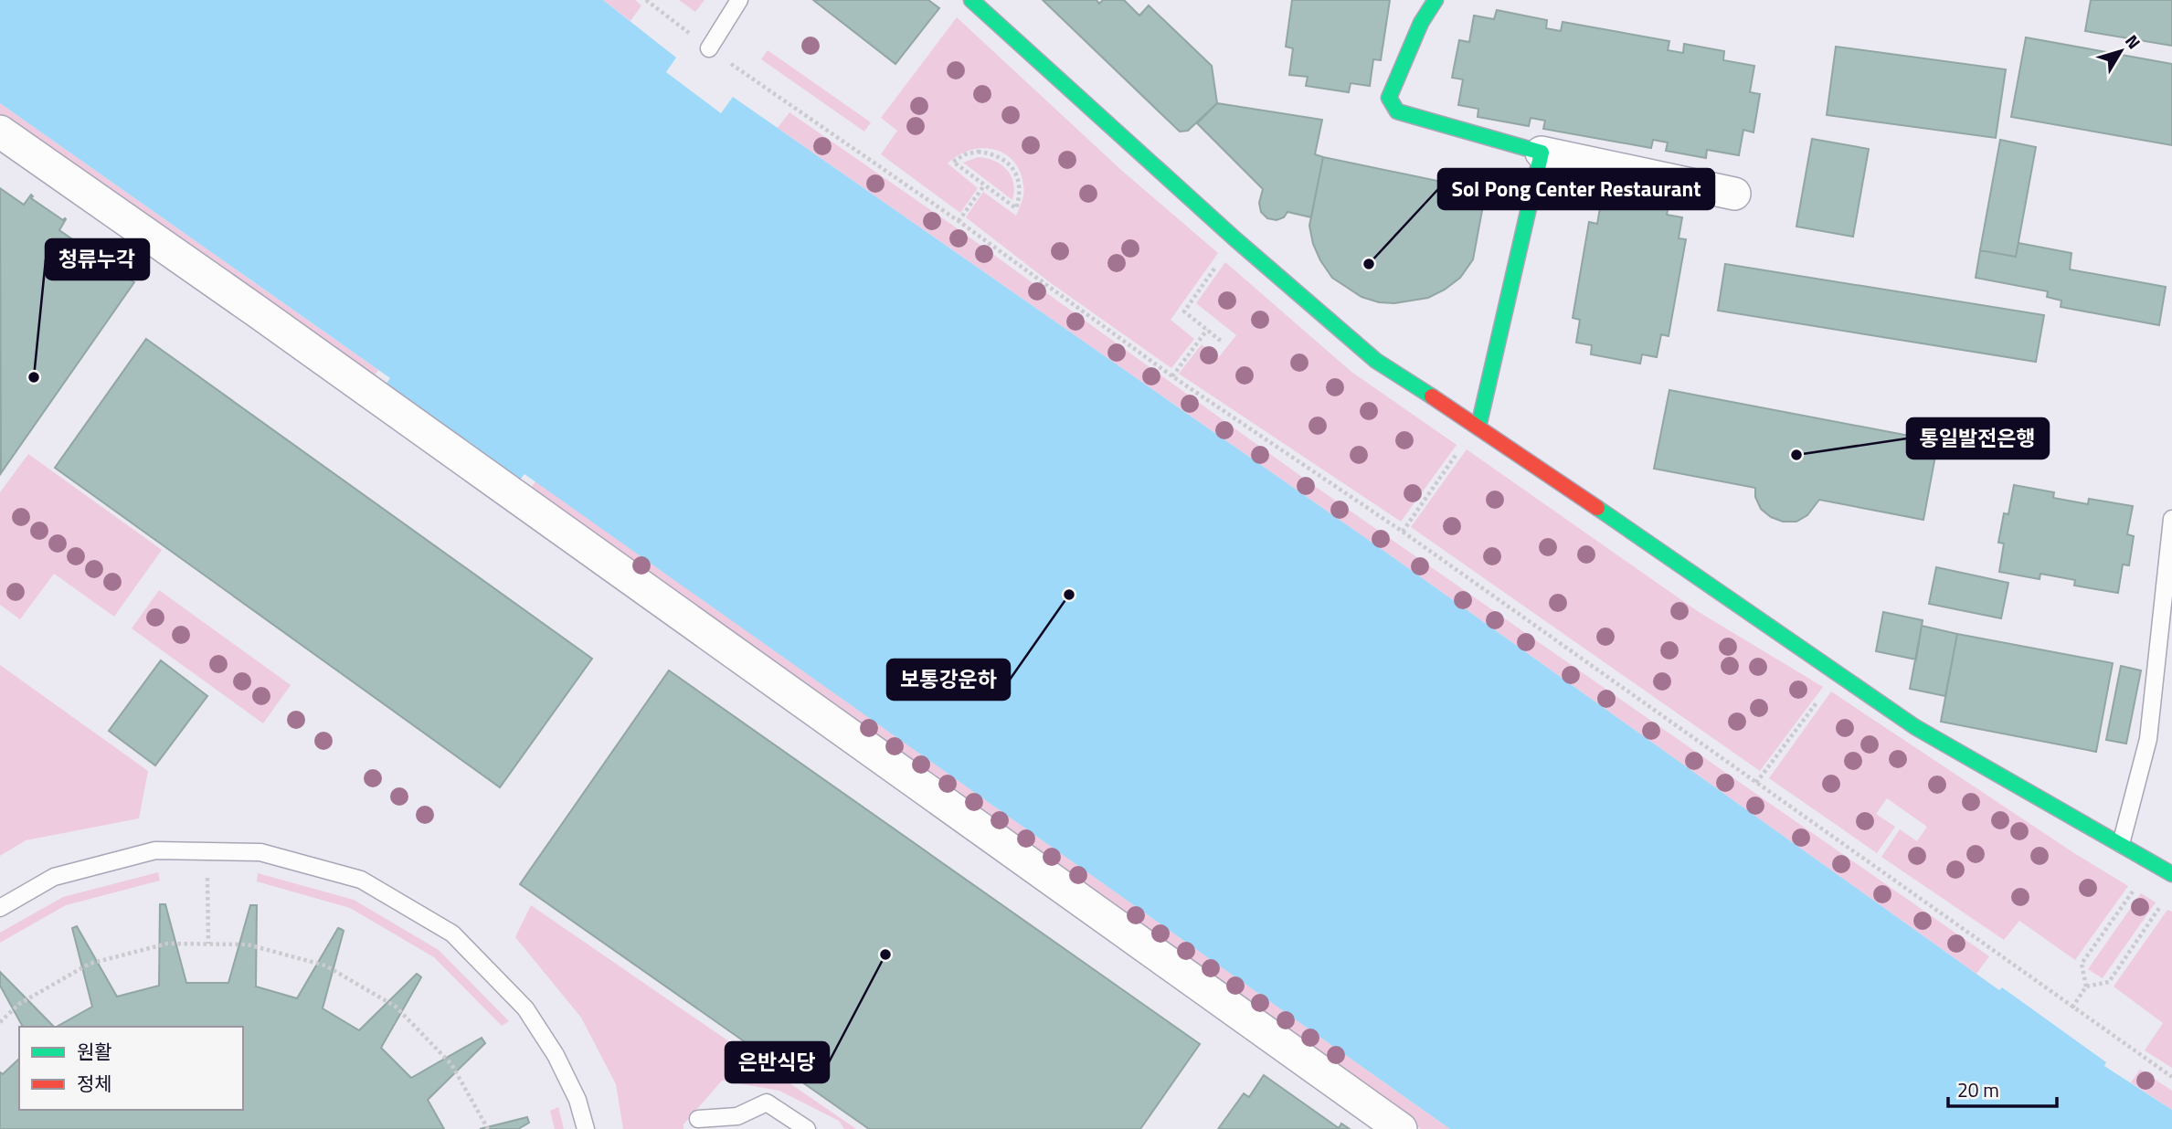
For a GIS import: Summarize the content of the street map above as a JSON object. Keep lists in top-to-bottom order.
{
  "places": [
    "Sol Pong Center Restaurant",
    "청류누각",
    "통일발전은행",
    "보통강운하",
    "은반식당"
  ],
  "legend": ["원활", "정체"],
  "scale_bar": "20 m",
  "north": "top right"
}
